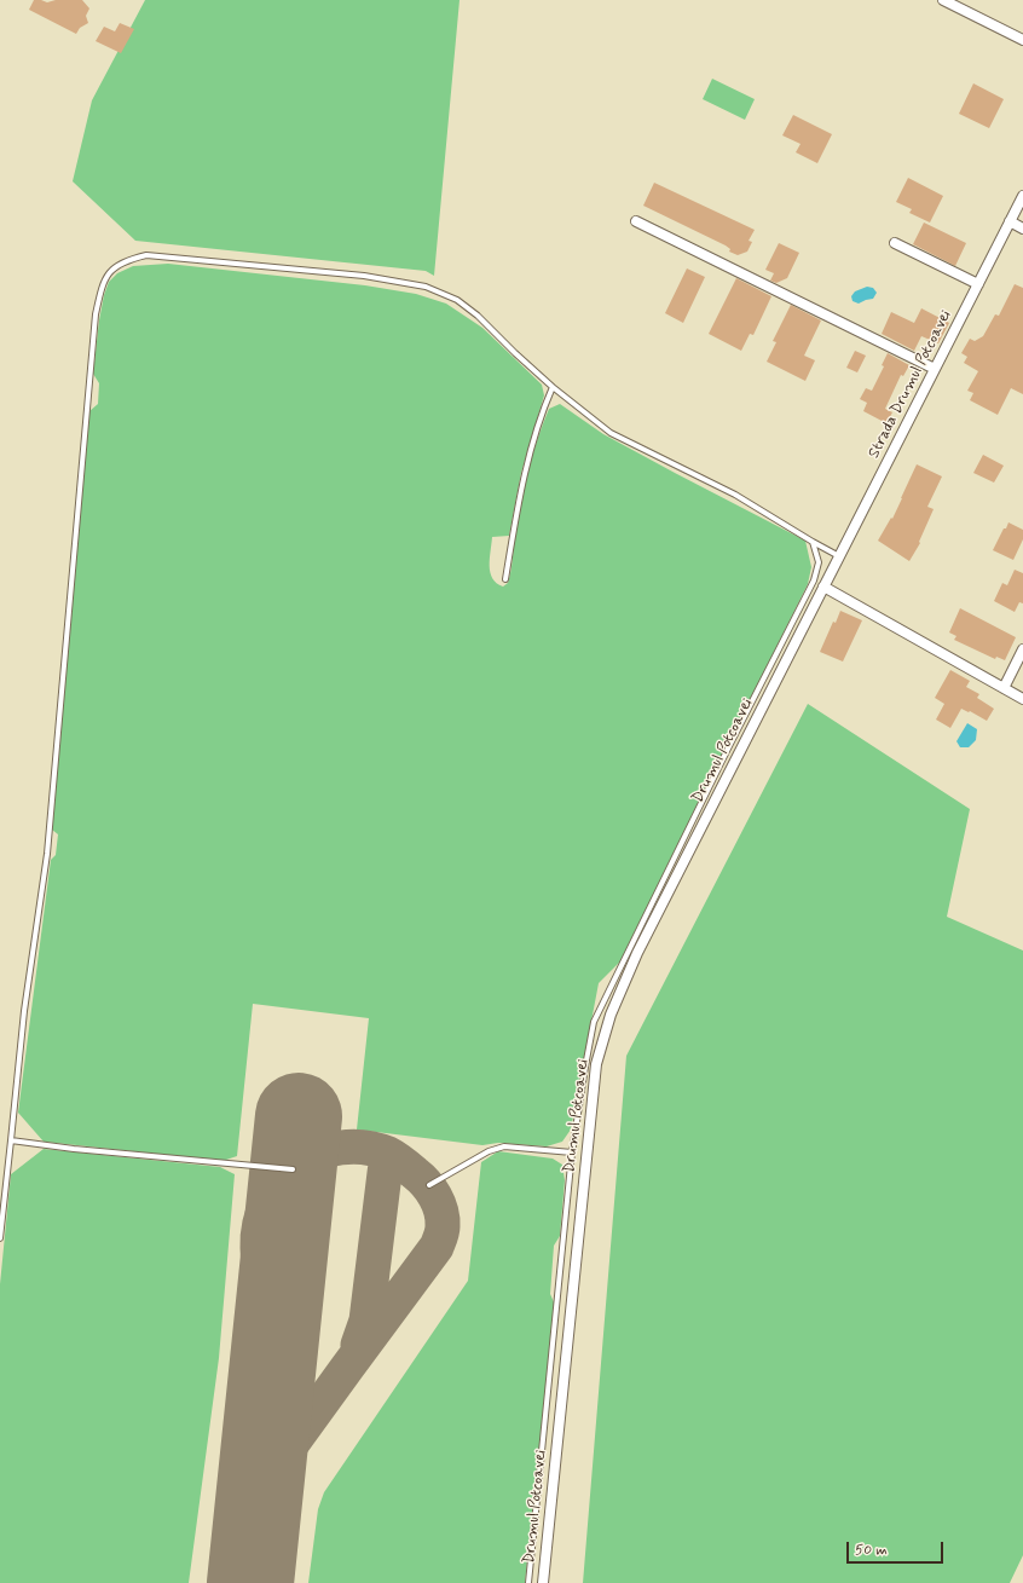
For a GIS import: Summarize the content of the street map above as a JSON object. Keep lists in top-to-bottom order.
{
  "streets": {
    "street": ["Strada Drumul Potcoavei", "Drumul Potcoavei"]
  },
  "crossings": [
    ["Strada Drumul Potcoavei", "Drumul Potcoavei"]
  ],
  "scale_bar": "50 m"
}
